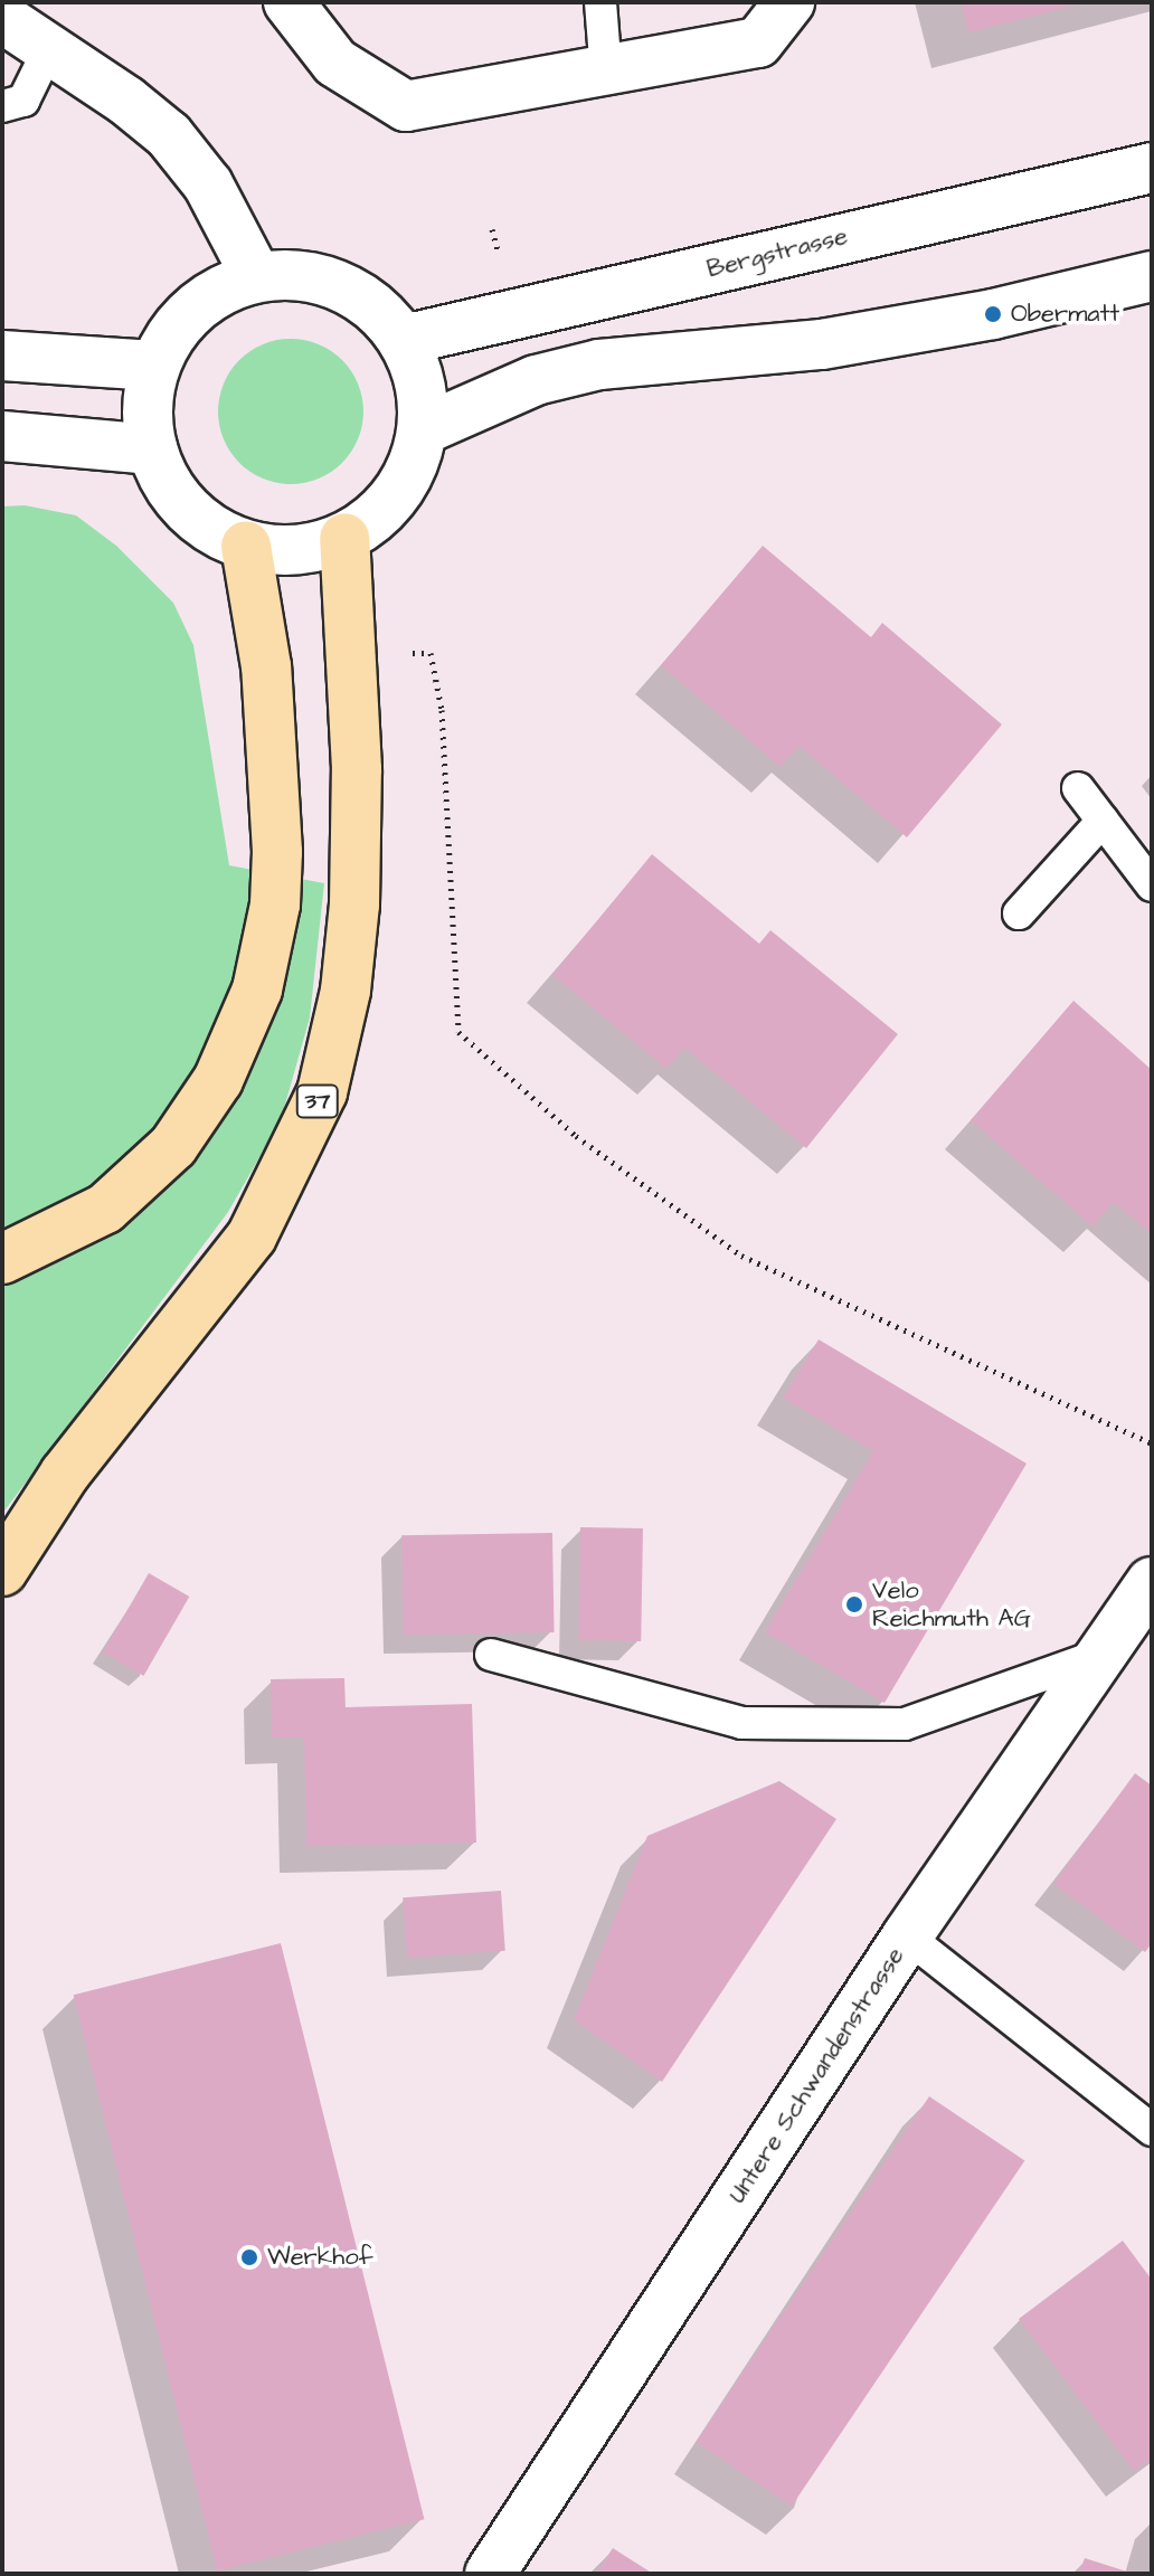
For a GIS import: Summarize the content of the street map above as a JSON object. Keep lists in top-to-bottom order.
{
  "streets": {
    "highway": ["37"],
    "main road": ["Bergstrasse", "Untere Schwandenstrasse"]
  },
  "crossings": [
    ["Bergstrasse", "37"]
  ],
  "places": ["Obermatt", "Velo Reichmuth AG", "Werkhof"]
}
